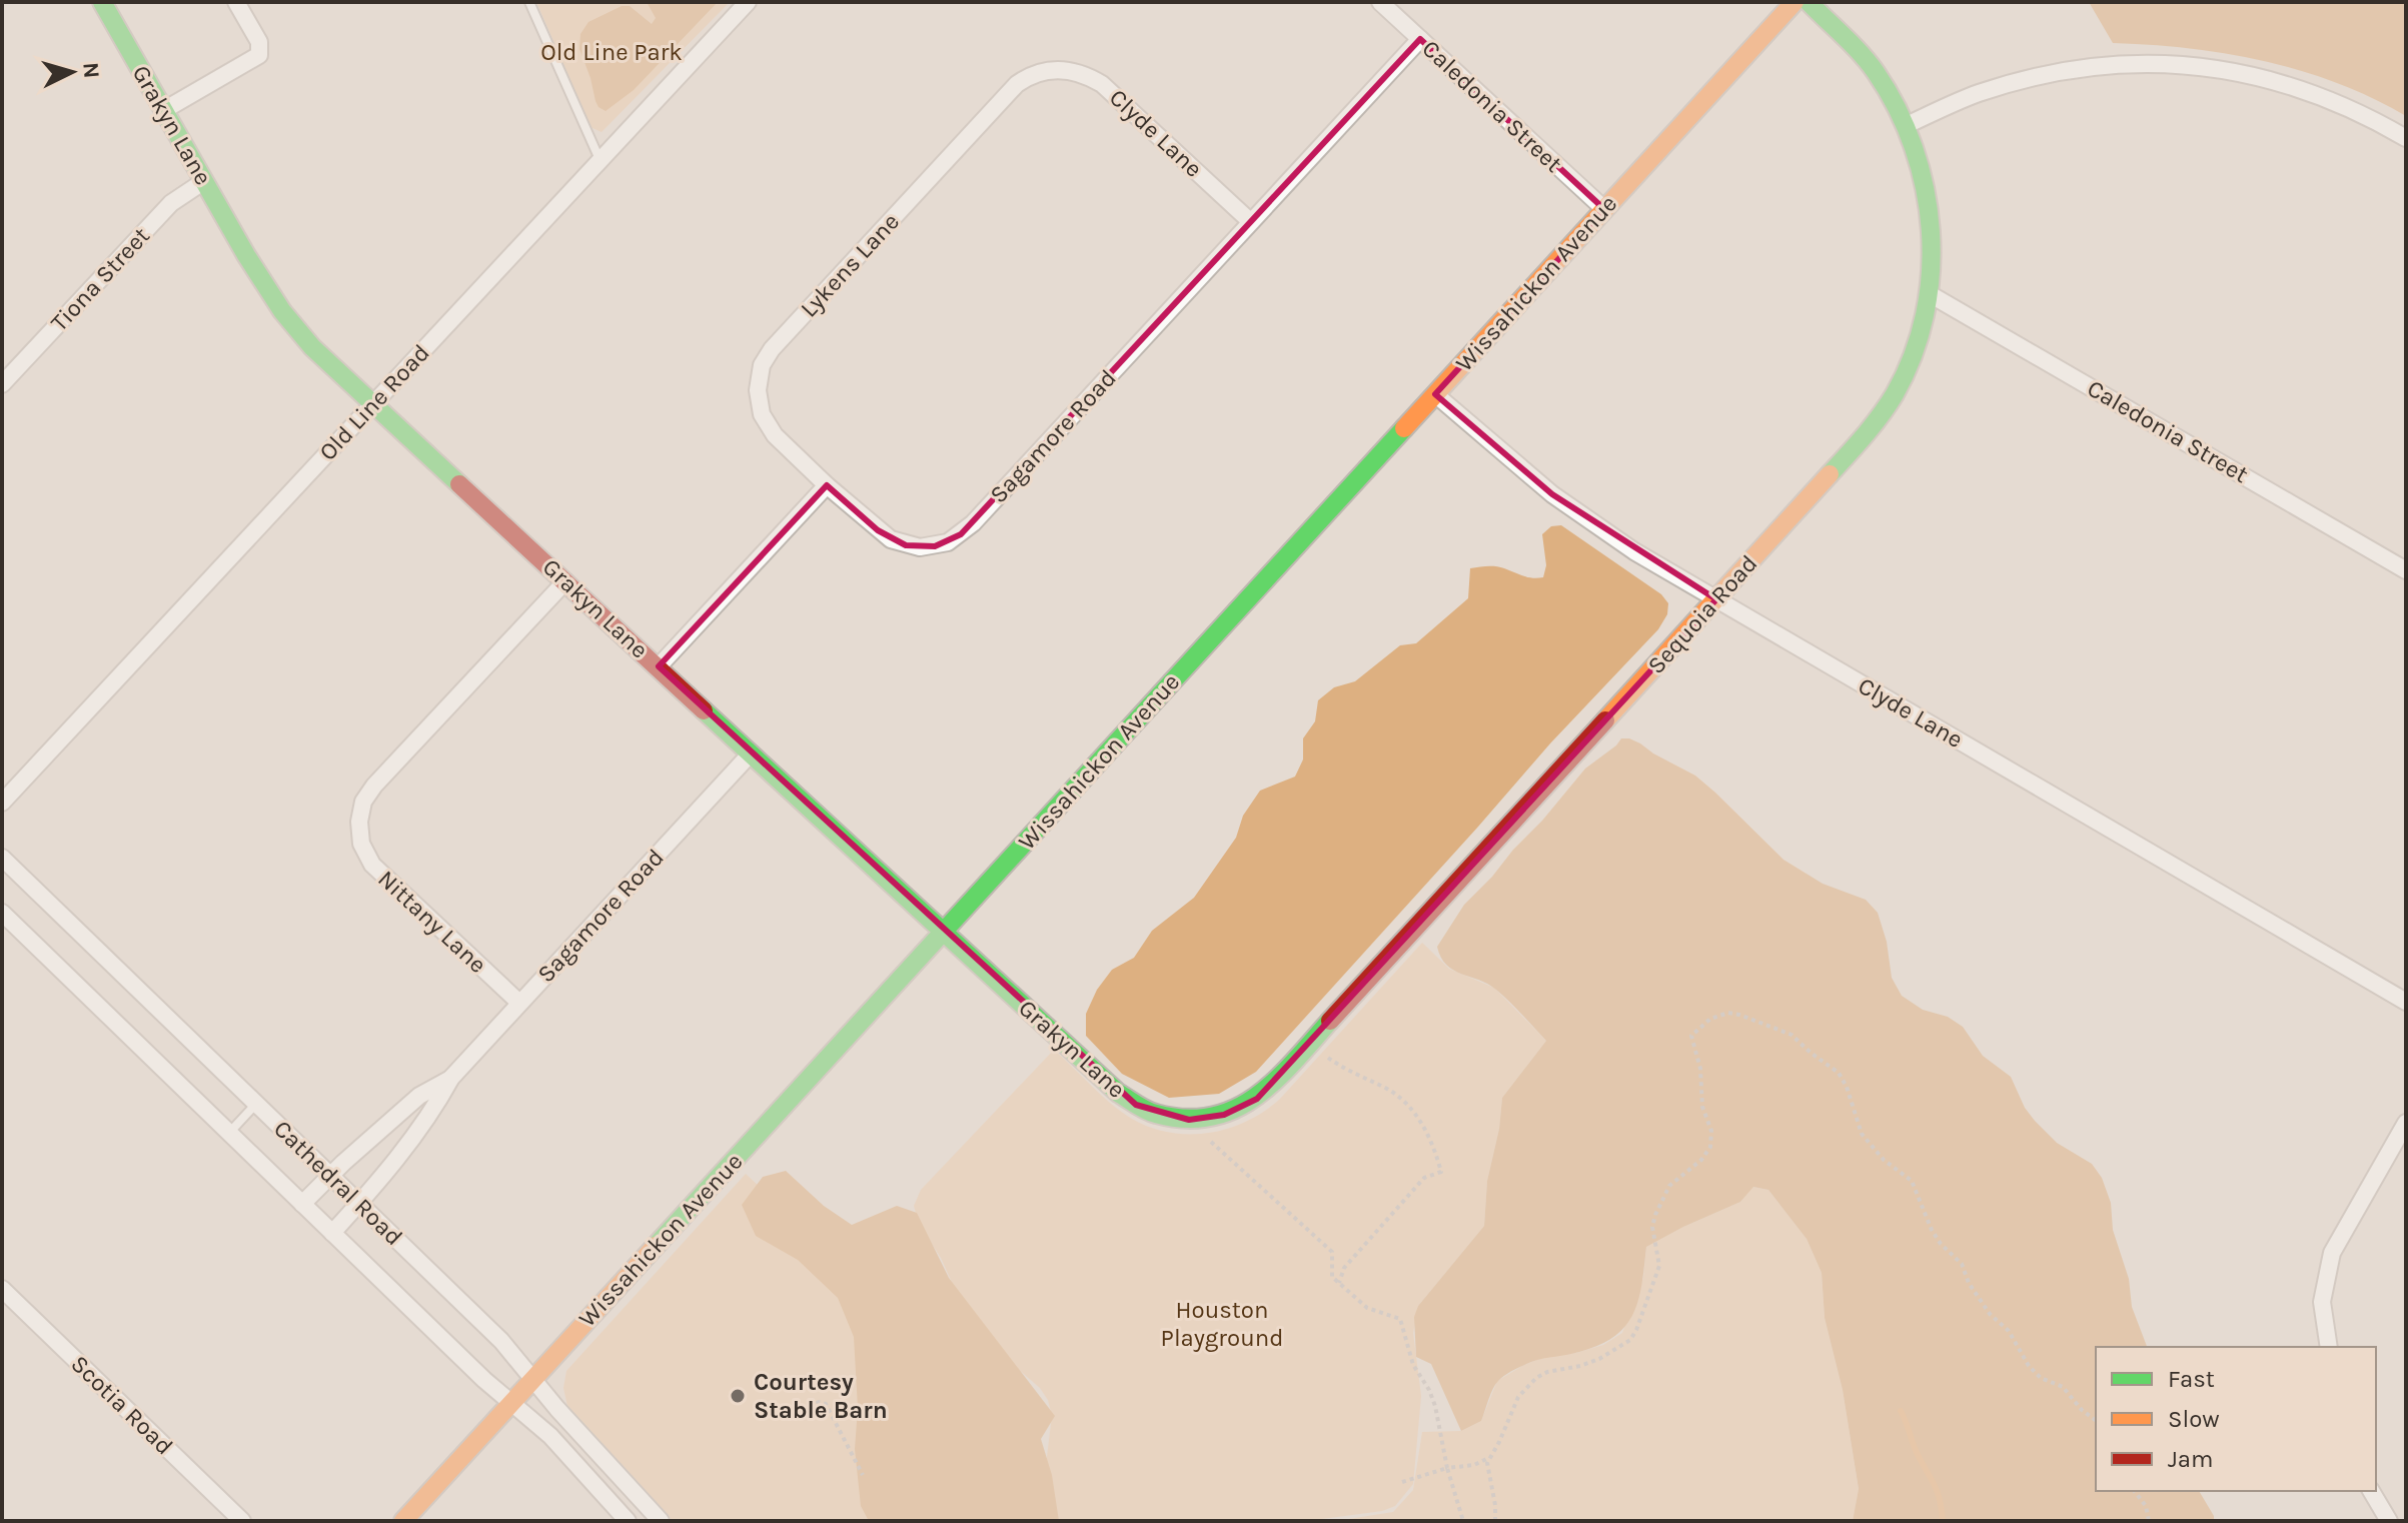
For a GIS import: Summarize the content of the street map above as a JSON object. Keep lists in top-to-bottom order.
{
  "streets": {
    "street": [
      "Caledonia Street",
      "Grakyn Lane",
      "Clyde Lane",
      "Lykens Lane",
      "Tiona Street",
      "Wissahickon Avenue",
      "Old Line Road",
      "Sagamore Road",
      "Sequoia Road",
      "Nittany Lane",
      "Cathedral Road",
      "Scotia Road"
    ]
  },
  "crossings": [
    ["Caledonia Street", "Wissahickon Avenue"],
    ["Caledonia Street", "Sagamore Road"],
    ["Caledonia Street", "Sequoia Road"],
    ["Grakyn Lane", "Tiona Street"],
    ["Grakyn Lane", "Wissahickon Avenue"],
    ["Grakyn Lane", "Old Line Road"],
    ["Grakyn Lane", "Sagamore Road"],
    ["Grakyn Lane", "Sequoia Road"],
    ["Grakyn Lane", "Nittany Lane"],
    ["Clyde Lane", "Lykens Lane"],
    ["Clyde Lane", "Wissahickon Avenue"],
    ["Clyde Lane", "Sagamore Road"],
    ["Clyde Lane", "Sequoia Road"],
    ["Lykens Lane", "Sagamore Road"],
    ["Wissahickon Avenue", "Cathedral Road"],
    ["Sagamore Road", "Nittany Lane"],
    ["Sagamore Road", "Cathedral Road"]
  ],
  "parks": ["Old Line Park", "Houston Playground"],
  "places": ["Courtesy Stable Barn"],
  "legend": ["Fast", "Slow", "Jam"],
  "north": "right"
}
